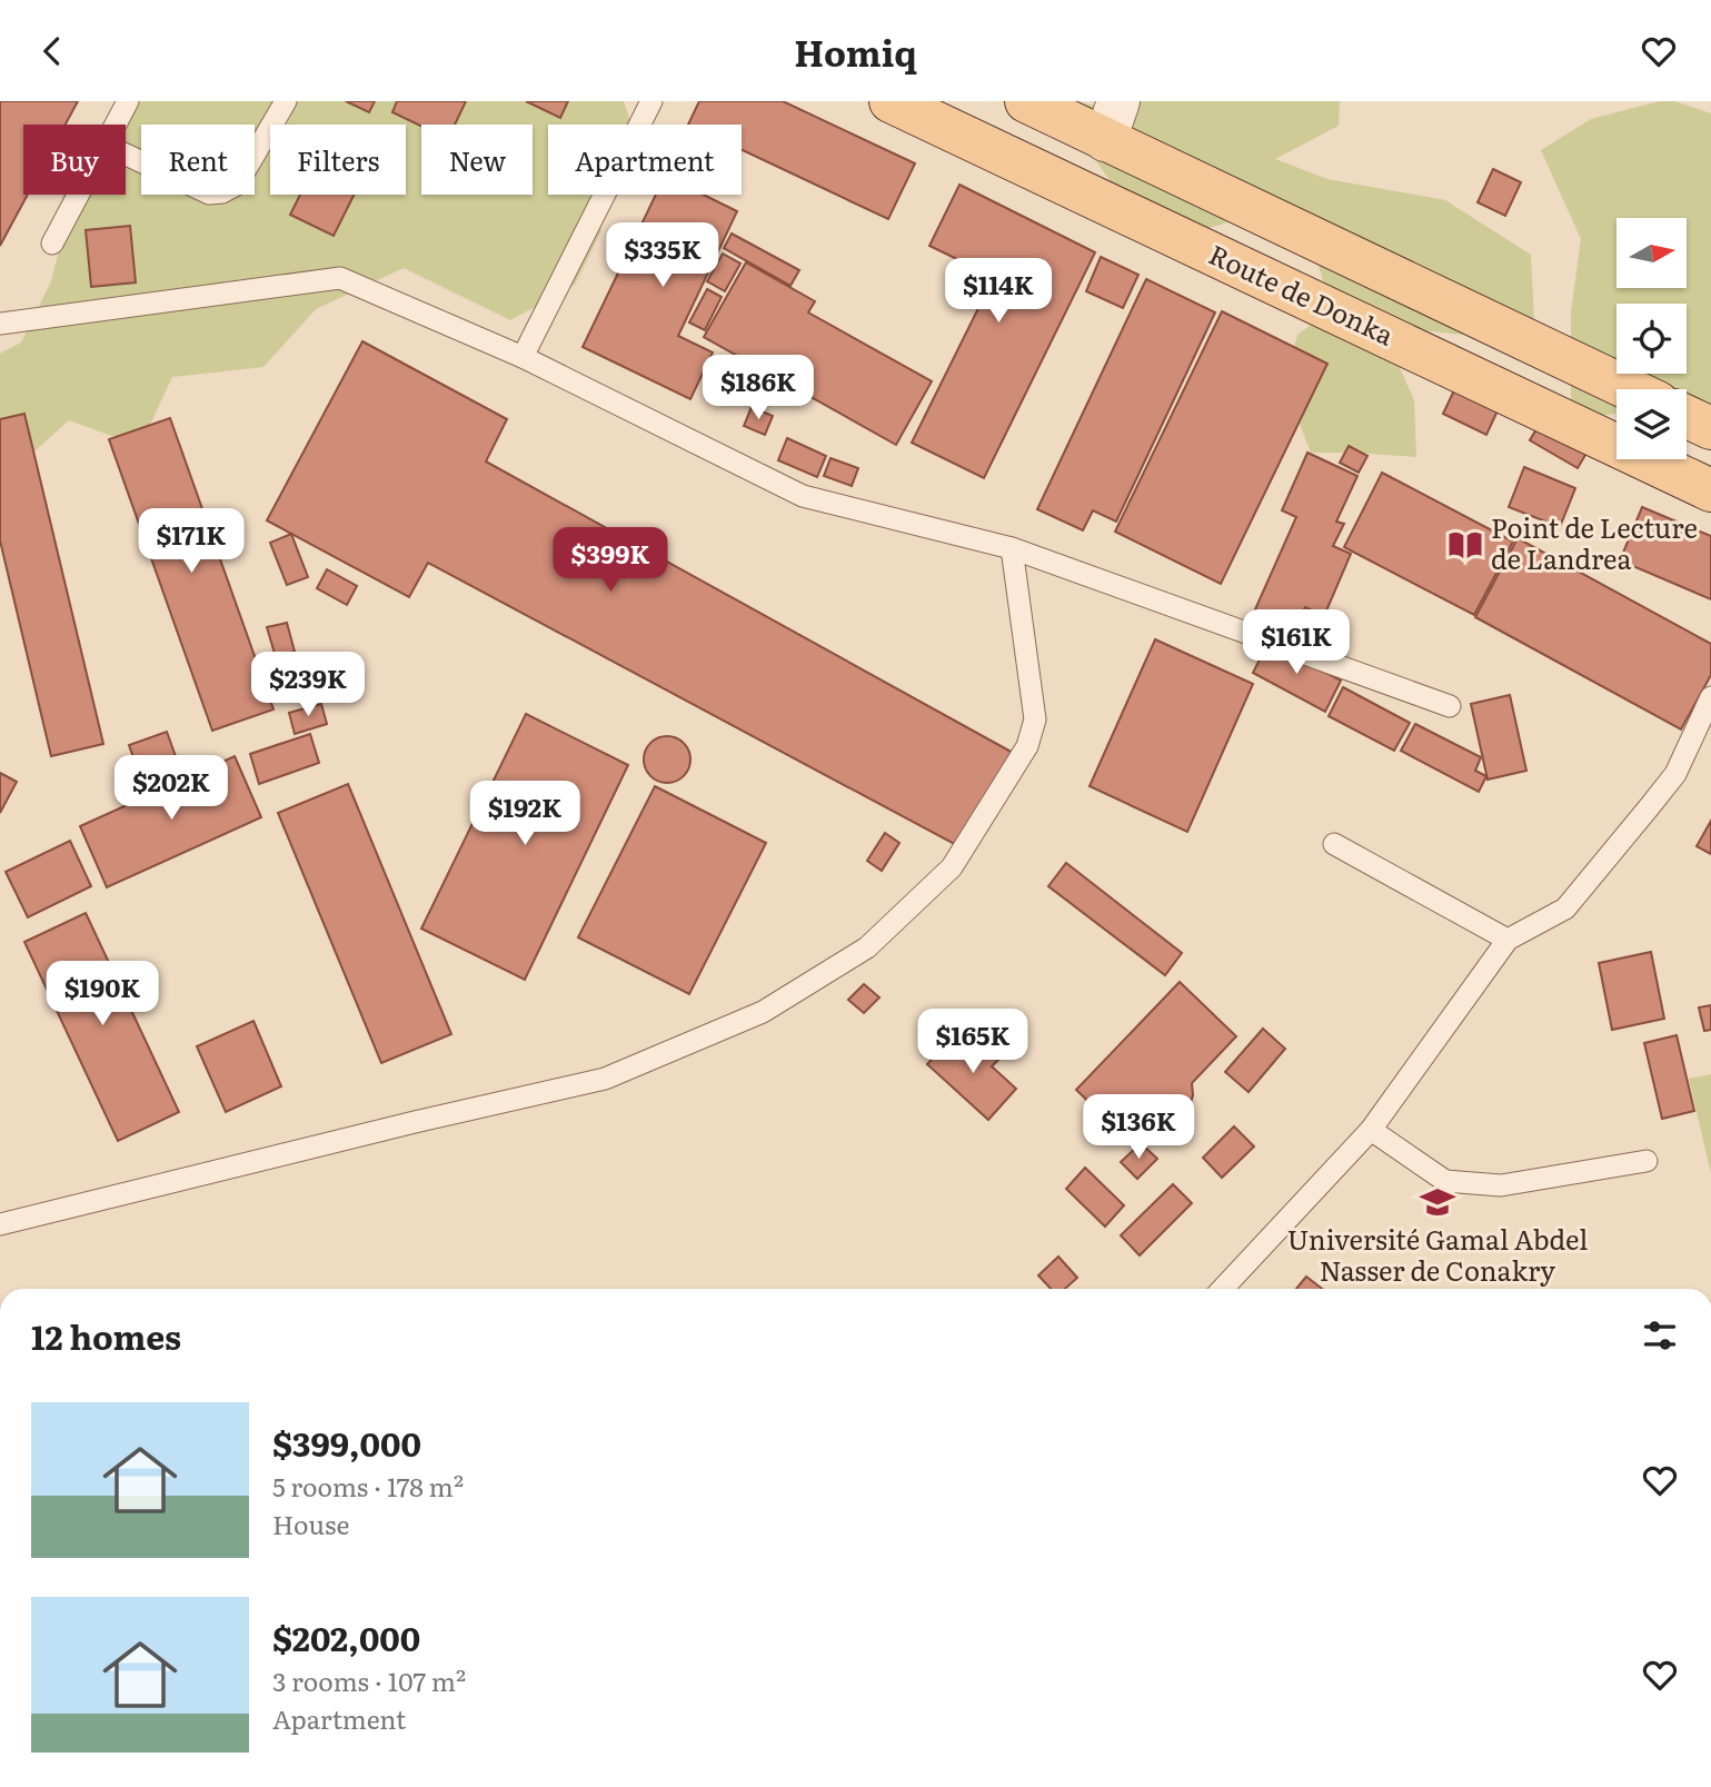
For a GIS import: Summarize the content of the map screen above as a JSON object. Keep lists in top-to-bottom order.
{
  "streets": {
    "main road": ["Route de Donka"]
  },
  "places": {
    "library": ["Point de Lecture de Landrea"],
    "school or university": ["Université Gamal Abdel Nasser de Conakry"]
  },
  "north": "right",
  "page": {
    "header": "Homiq",
    "chip": [
      "Buy",
      "Rent",
      "Filters",
      "New",
      "Apartment"
    ],
    "price": [
      "$335K",
      "$114K",
      "$186K",
      "$171K",
      "$399K",
      "$161K",
      "$239K",
      "$202K",
      "$192K",
      "$190K",
      "$165K",
      "$136K"
    ],
    "heading": "12 homes",
    "list": [
      {
        "name": "$399,000",
        "note": "5 rooms · 178 m² · House"
      },
      {
        "name": "$202,000",
        "note": "3 rooms · 107 m² · Apartment"
      }
    ]
  }
}
